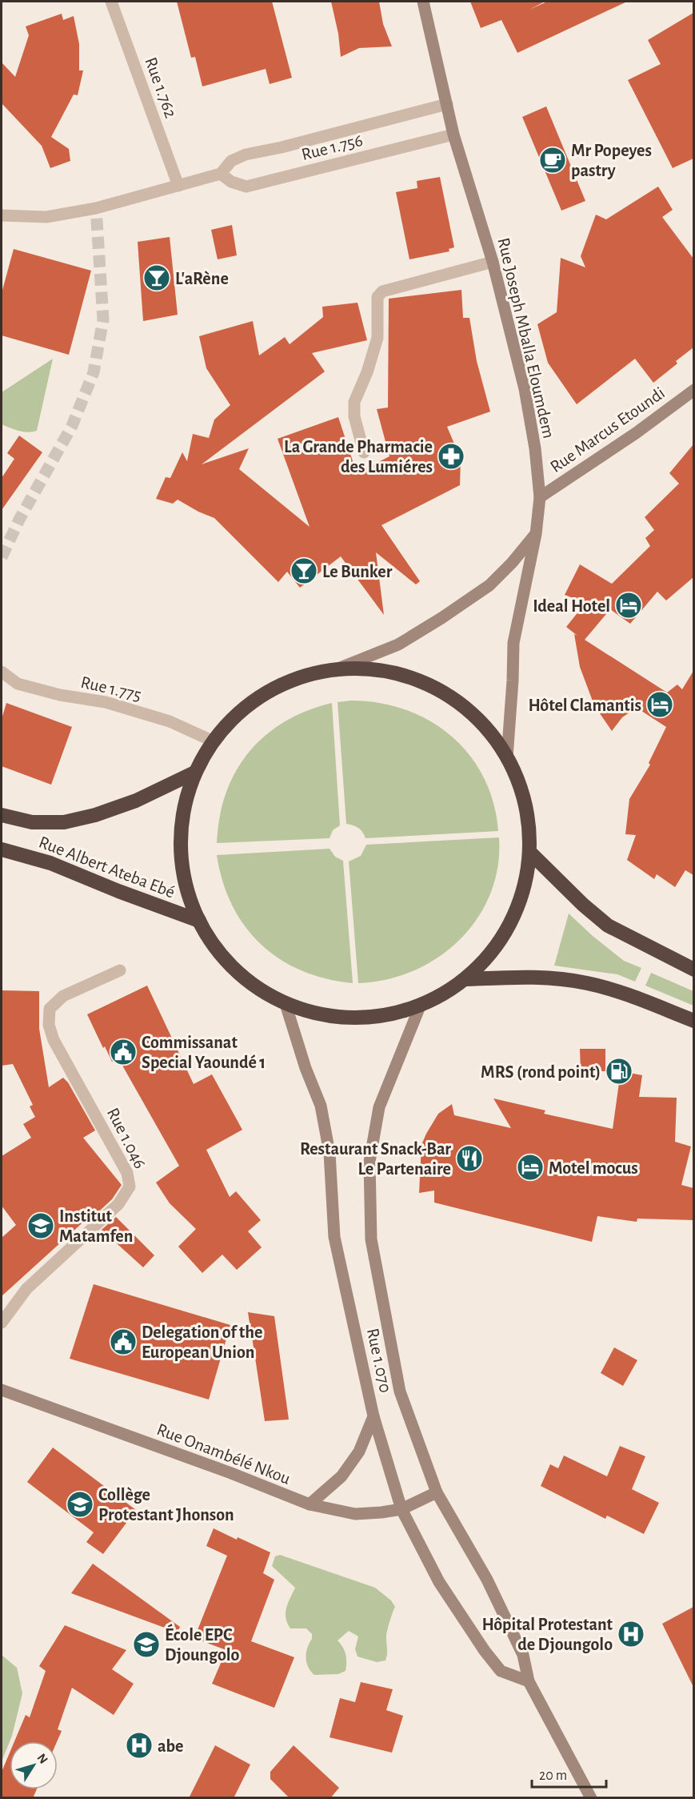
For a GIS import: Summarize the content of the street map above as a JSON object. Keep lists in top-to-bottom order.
{
  "streets": {
    "highway": ["Rue Albert Ateba Ebé"],
    "main road": [
      "Rue Joseph Mballa Eloumdem",
      "Rue Marcus Etoundi",
      "Rue 1.070",
      "Rue Onambélé Nkou"
    ],
    "street": [
      "Rue 1.762",
      "Rue 1.756",
      "Rue 1.775",
      "Rue 1.046"
    ]
  },
  "crossings": [
    ["Rue 1.762", "Rue 1.756"],
    ["Rue 1.756", "Rue Joseph Mballa Eloumdem"],
    ["Rue Joseph Mballa Eloumdem", "Rue Marcus Etoundi"],
    ["Rue 1.070", "Rue Onambélé Nkou"]
  ],
  "places": {
    "cafe": ["Mr Popeyes pastry"],
    "bar": ["L'aRène", "Le Bunker"],
    "pharmacy": ["La Grande Pharmacie des Lumiéres"],
    "hotel": ["Ideal Hotel", "Hôtel Clamantis", "Motel mocus"],
    "public building": ["Commissanat Special Yaoundé 1", "Delegation of the European Union"],
    "fuel station": ["MRS (rond point)"],
    "restaurant": ["Restaurant Snack-Bar Le Partenaire"],
    "school or university": ["Institut Matamfen", "Collège Protestant Jhonson", "École EPC Djoungolo"],
    "hospital": ["Hôpital Protestant de Djoungolo", "abe"]
  },
  "scale_bar": "20 m",
  "north": "top right"
}
